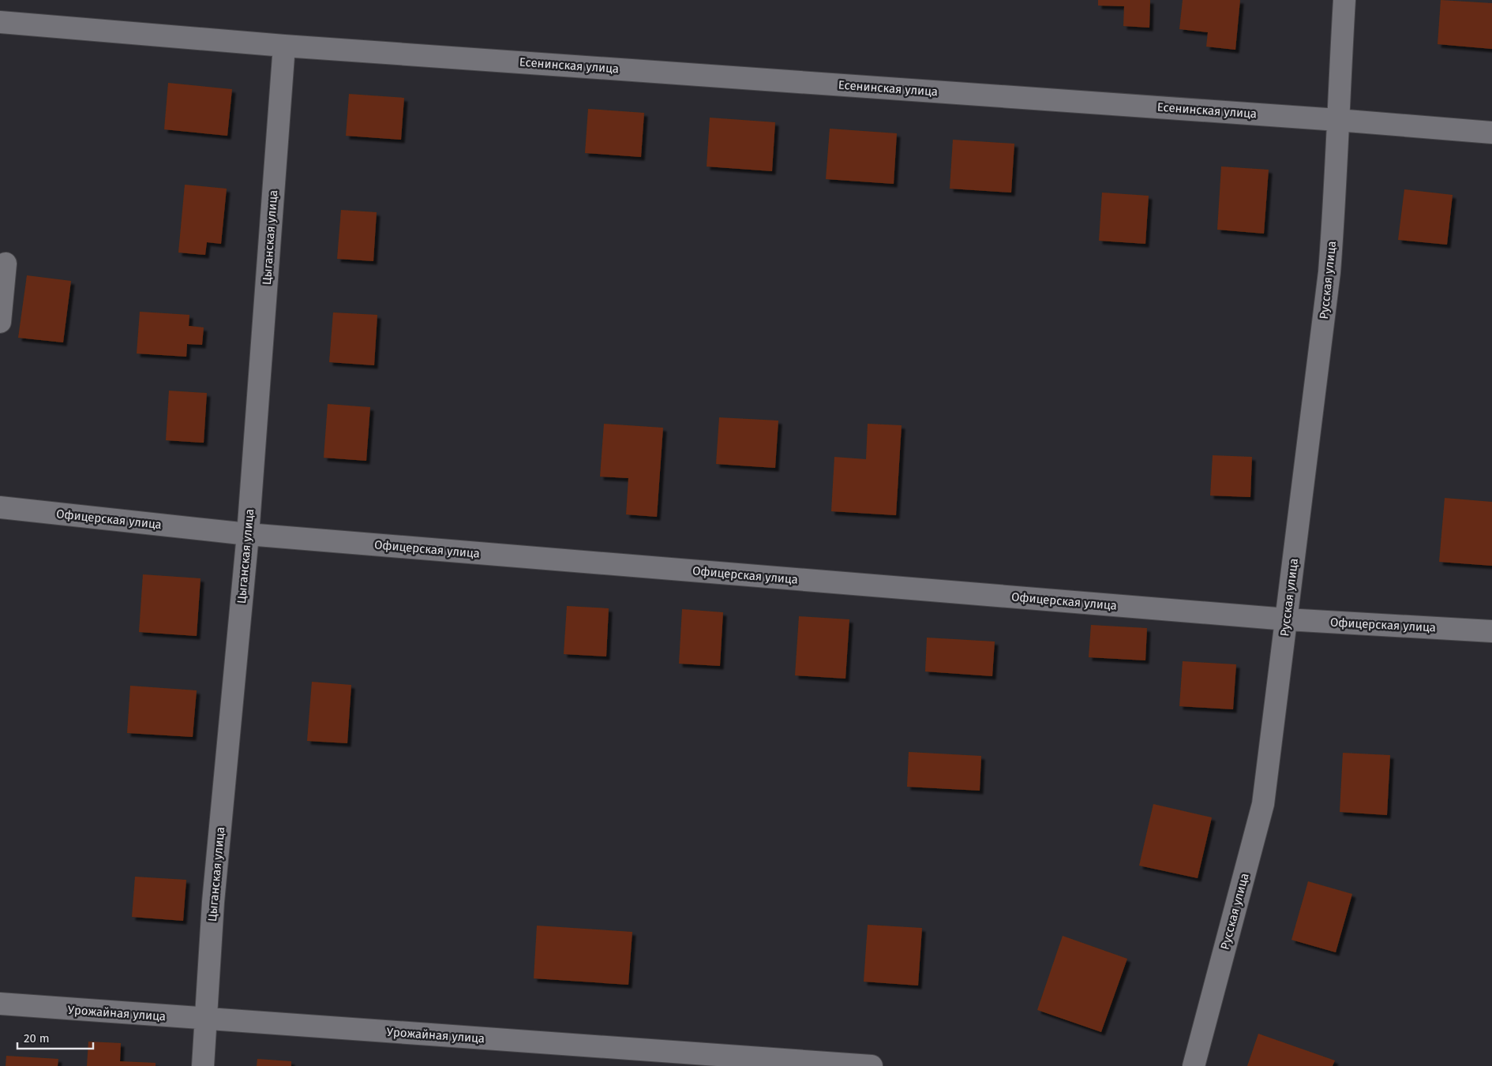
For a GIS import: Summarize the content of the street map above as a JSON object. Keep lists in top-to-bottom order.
{
  "streets": {
    "street": [
      "Есенинская улица",
      "Цыганская улица",
      "Русская улица",
      "Офицерская улица",
      "Урожайная улица"
    ]
  },
  "crossings": [
    ["Есенинская улица", "Цыганская улица"],
    ["Есенинская улица", "Русская улица"],
    ["Цыганская улица", "Офицерская улица"],
    ["Цыганская улица", "Урожайная улица"],
    ["Русская улица", "Офицерская улица"]
  ],
  "scale_bar": "20 m"
}
